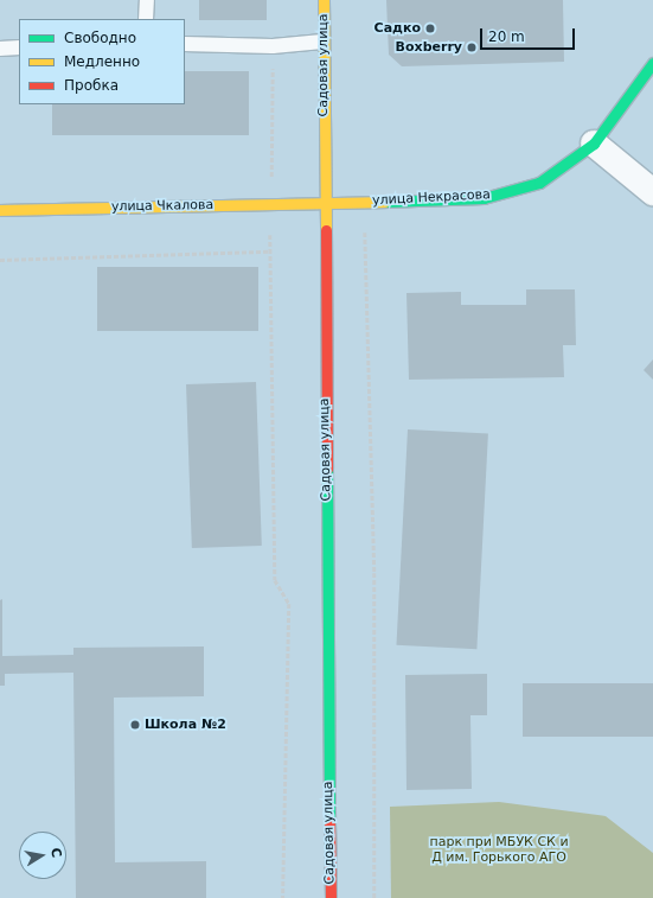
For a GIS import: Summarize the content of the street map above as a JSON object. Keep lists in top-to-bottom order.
{
  "streets": {
    "street": ["Садовая улица", "улица Некрасова", "улица Чкалова"]
  },
  "crossings": [
    ["Садовая улица", "улица Некрасова"],
    ["Садовая улица", "улица Чкалова"],
    ["улица Некрасова", "улица Чкалова"]
  ],
  "parks": ["парк при МБУК СК и Д им. Горького АГО"],
  "places": ["Садко", "Boxberry", "Школа №2"],
  "legend": ["Свободно", "Медленно", "Пробка"],
  "scale_bar": "20 m",
  "north": "right"
}
